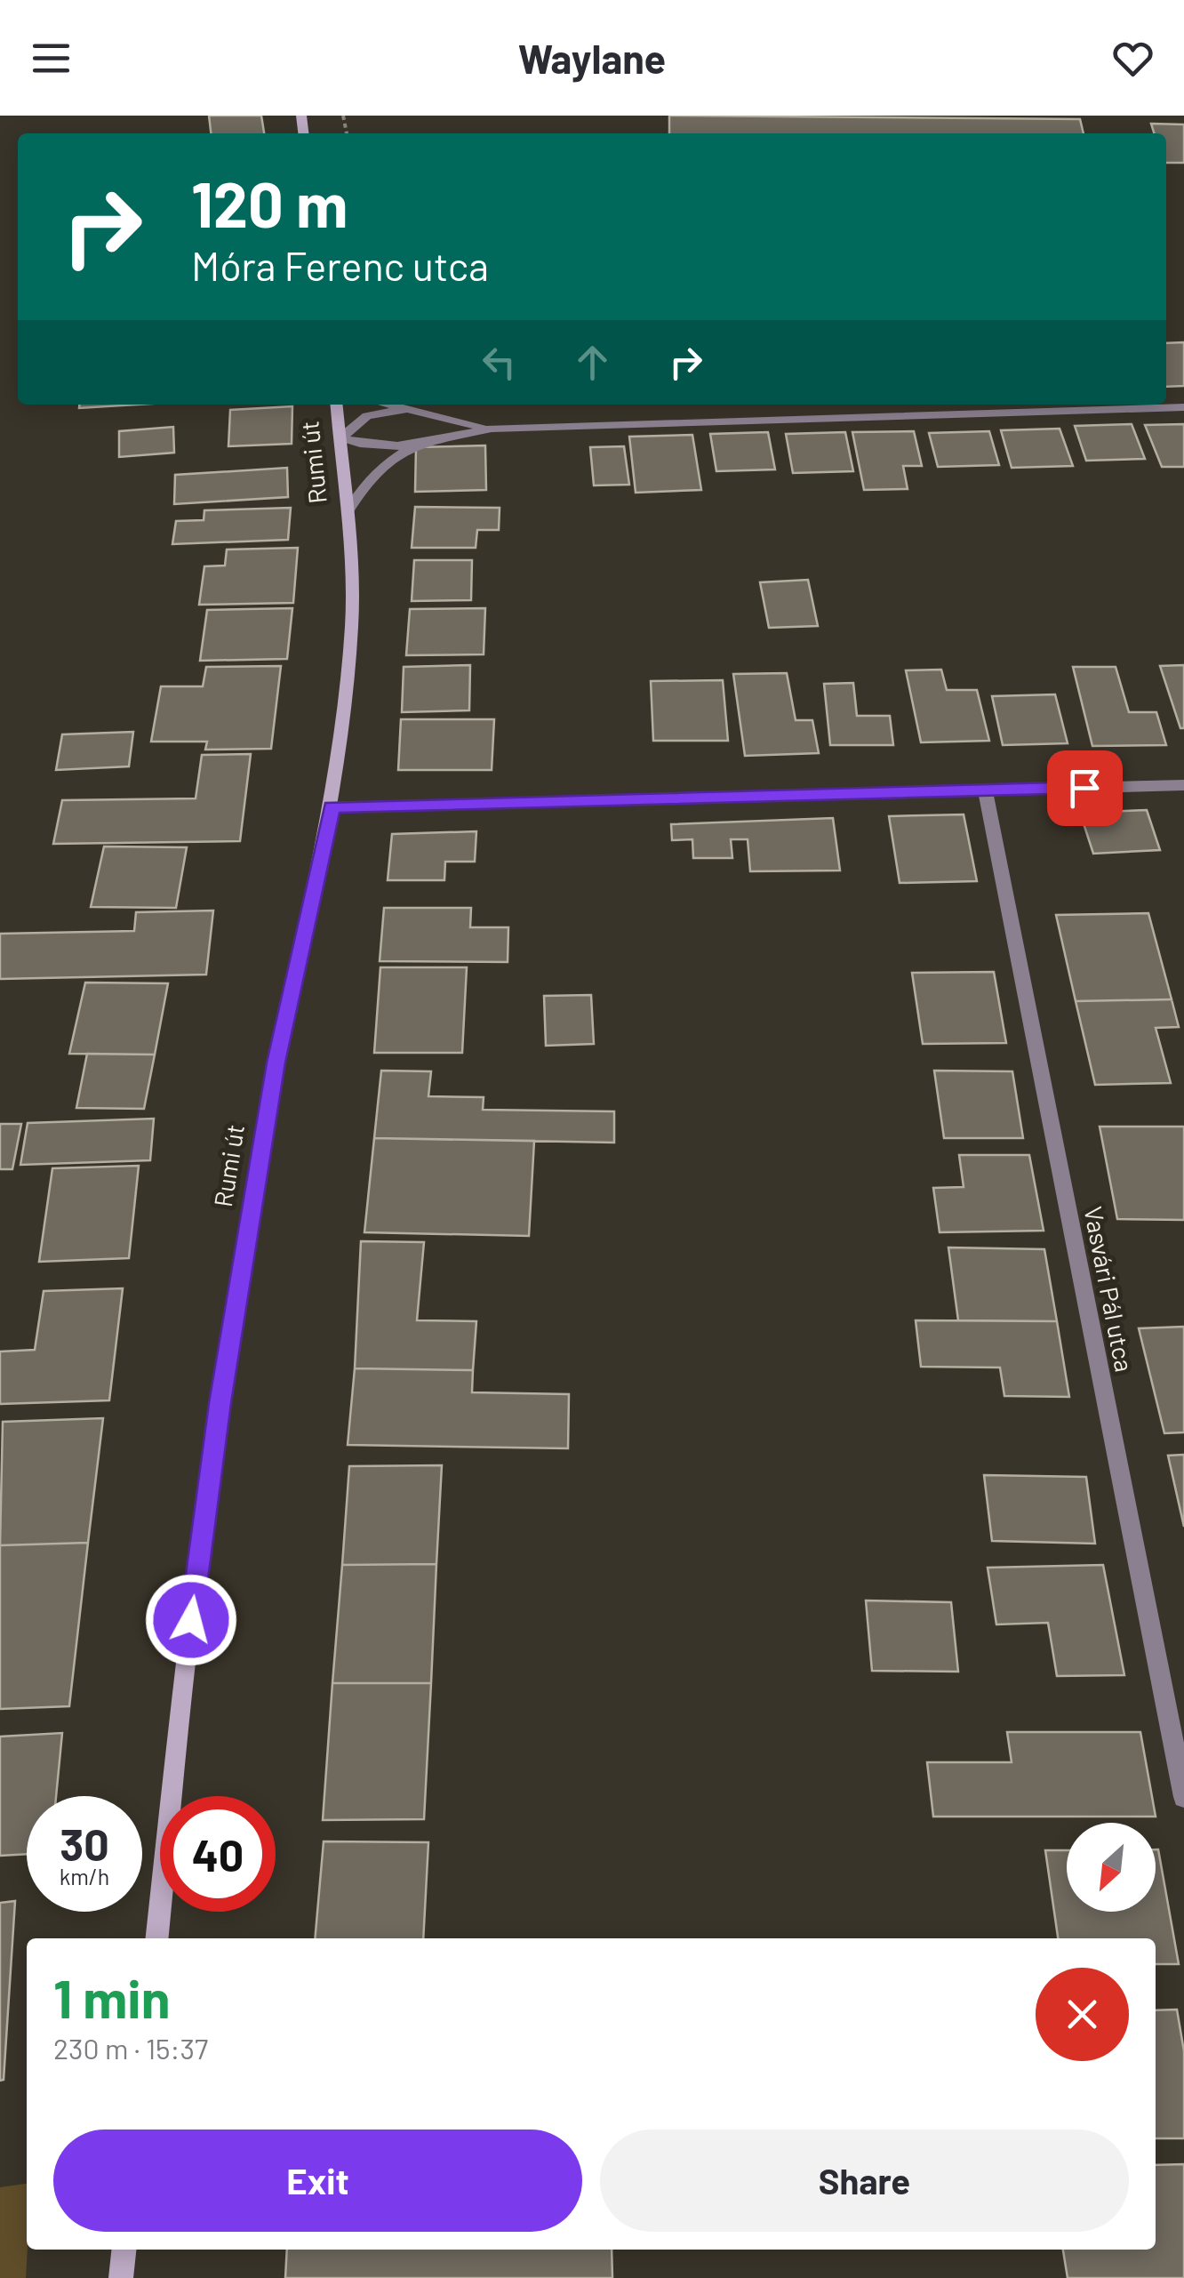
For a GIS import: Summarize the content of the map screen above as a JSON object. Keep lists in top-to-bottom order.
{
  "streets": {
    "street": ["Rumi út", "Vasvári Pál utca"]
  },
  "north": "bottom left",
  "page": {
    "header": "Waylane",
    "turn": ["120 m", "Móra Ferenc utca"],
    "speed": "30 km/h",
    "limit": "40",
    "heading": ["1 min", "230 m · 15:37"],
    "buttons": ["Exit", "Share"]
  }
}
